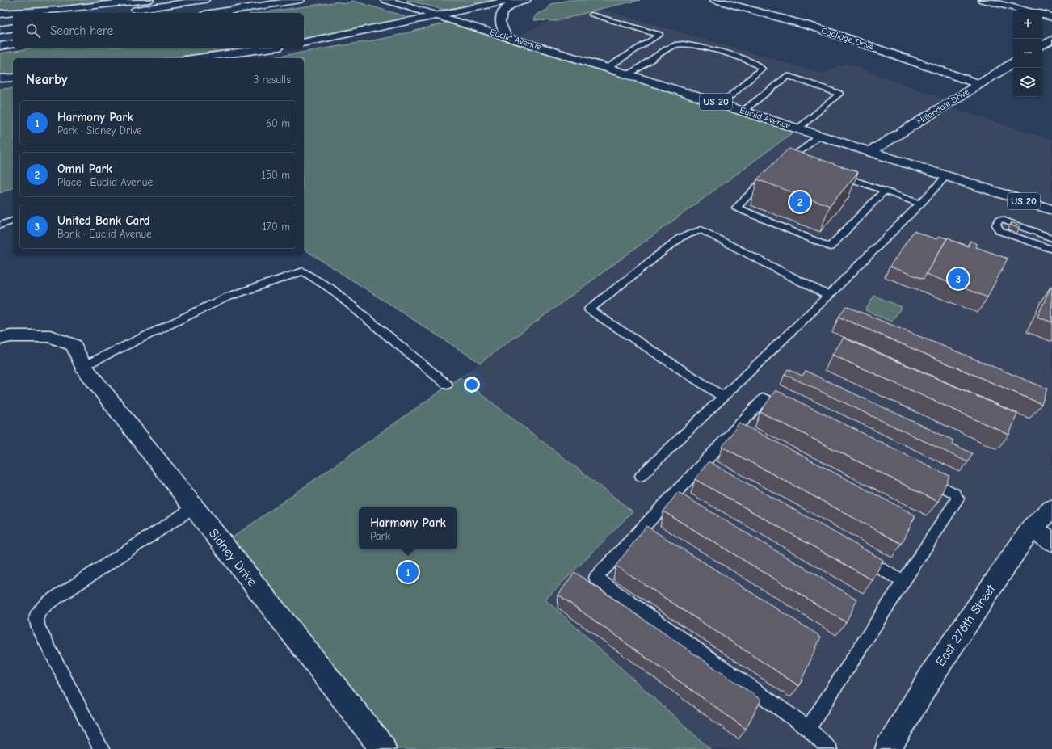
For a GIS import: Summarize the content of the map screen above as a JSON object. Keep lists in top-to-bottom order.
{
  "streets": {
    "main road": [
      "Coolidge Drive",
      "Euclid Avenue",
      "US 20",
      "Hillandale Drive",
      "Sidney Drive",
      "East 276th Street"
    ]
  },
  "crossings": [
    ["Coolidge Drive", "Hillandale Drive"],
    ["Euclid Avenue", "Hillandale Drive"]
  ],
  "page": {
    "map_buttons": ["+", "−"],
    "search": "Search here",
    "heading": ["Nearby", "3 results"],
    "list": [
      {
        "mark": "1",
        "name": "Harmony Park",
        "note": "Park · Sidney Drive",
        "value": "60 m"
      },
      {
        "mark": "2",
        "name": "Omni Park",
        "note": "Place · Euclid Avenue",
        "value": "150 m"
      },
      {
        "mark": "3",
        "name": "United Bank Card",
        "note": "Bank · Euclid Avenue",
        "value": "170 m"
      }
    ],
    "pins": ["2", "3", "1"],
    "popup": ["Harmony Park", "Park"]
  }
}
